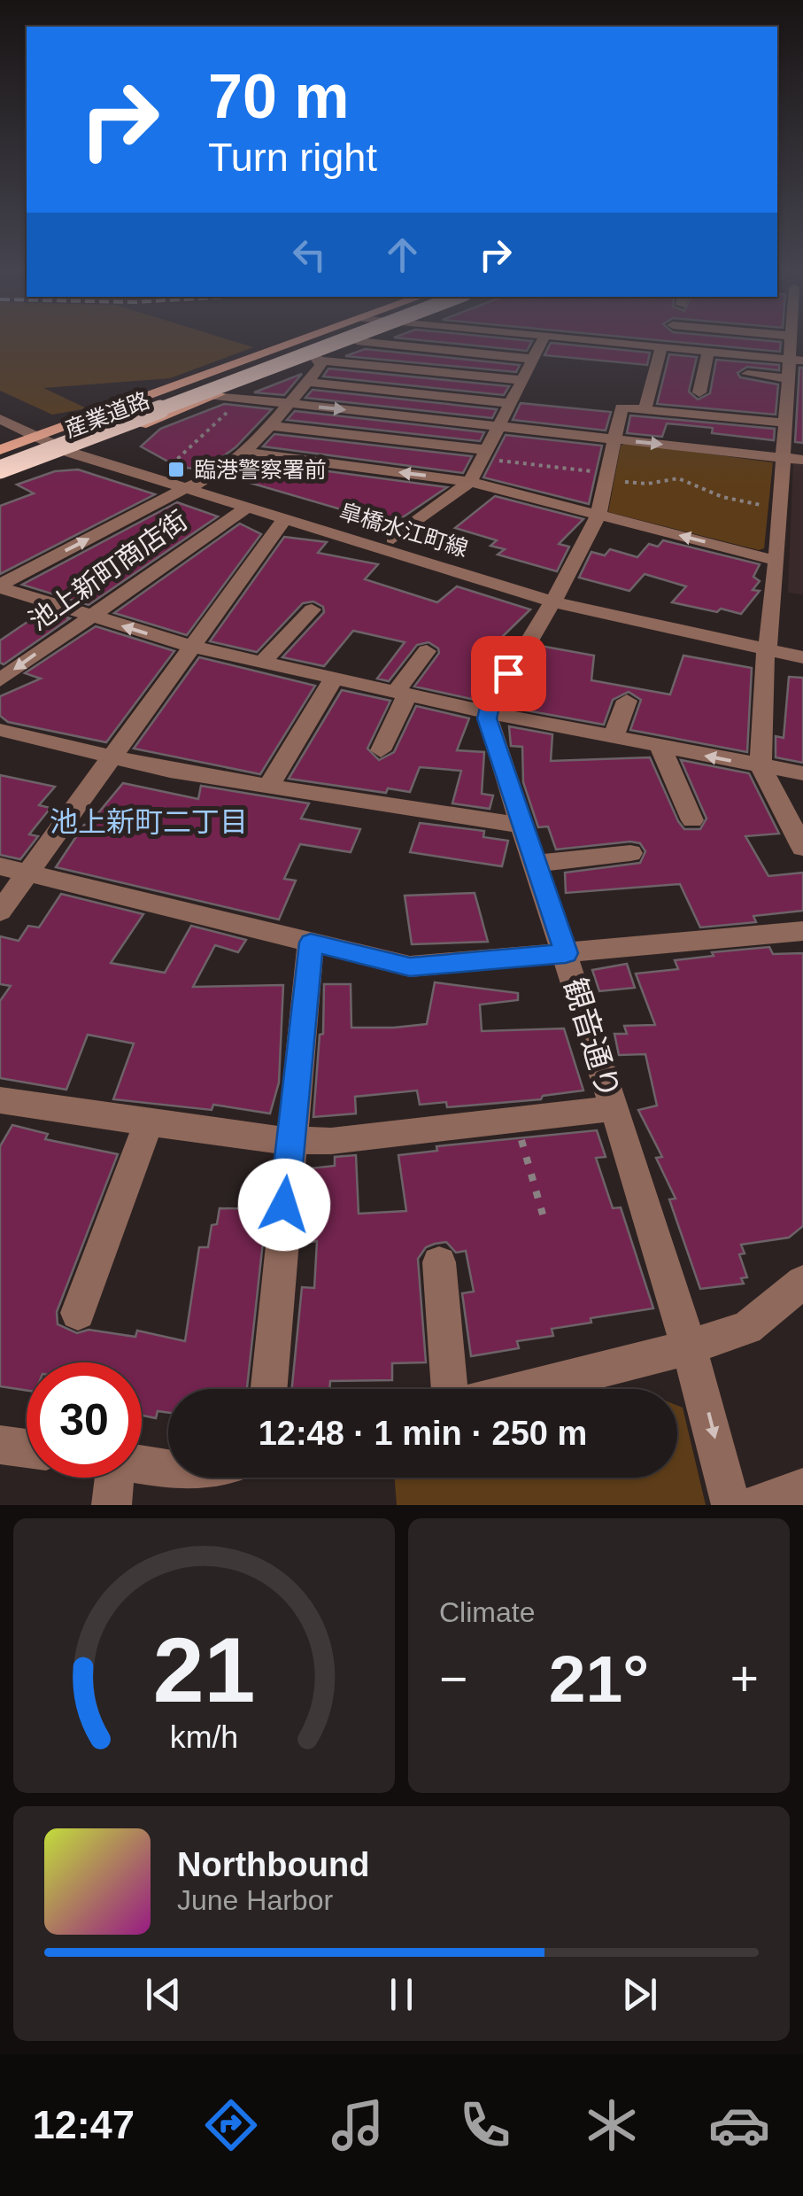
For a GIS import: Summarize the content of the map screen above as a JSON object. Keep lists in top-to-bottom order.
{
  "streets": {
    "main road": ["産業道路"],
    "street": ["皐橋水江町線", "池上新町商店街", "観音通り"]
  },
  "crossings": [
    ["産業道路", "皐橋水江町線"],
    ["皐橋水江町線", "池上新町商店街"]
  ],
  "districts": ["池上新町二丁目"],
  "places": {
    "transit": ["臨港警察署前"]
  },
  "page": {
    "turn": ["70 m", "Turn right"],
    "limit": "30",
    "trip": "12:48 · 1 min · 250 m",
    "tile": "Climate",
    "heat": ["−", "21°", "+"],
    "song": ["Northbound", "June Harbor"],
    "tabs": "12:47",
    "gauge": ["21", "km/h"]
  }
}
